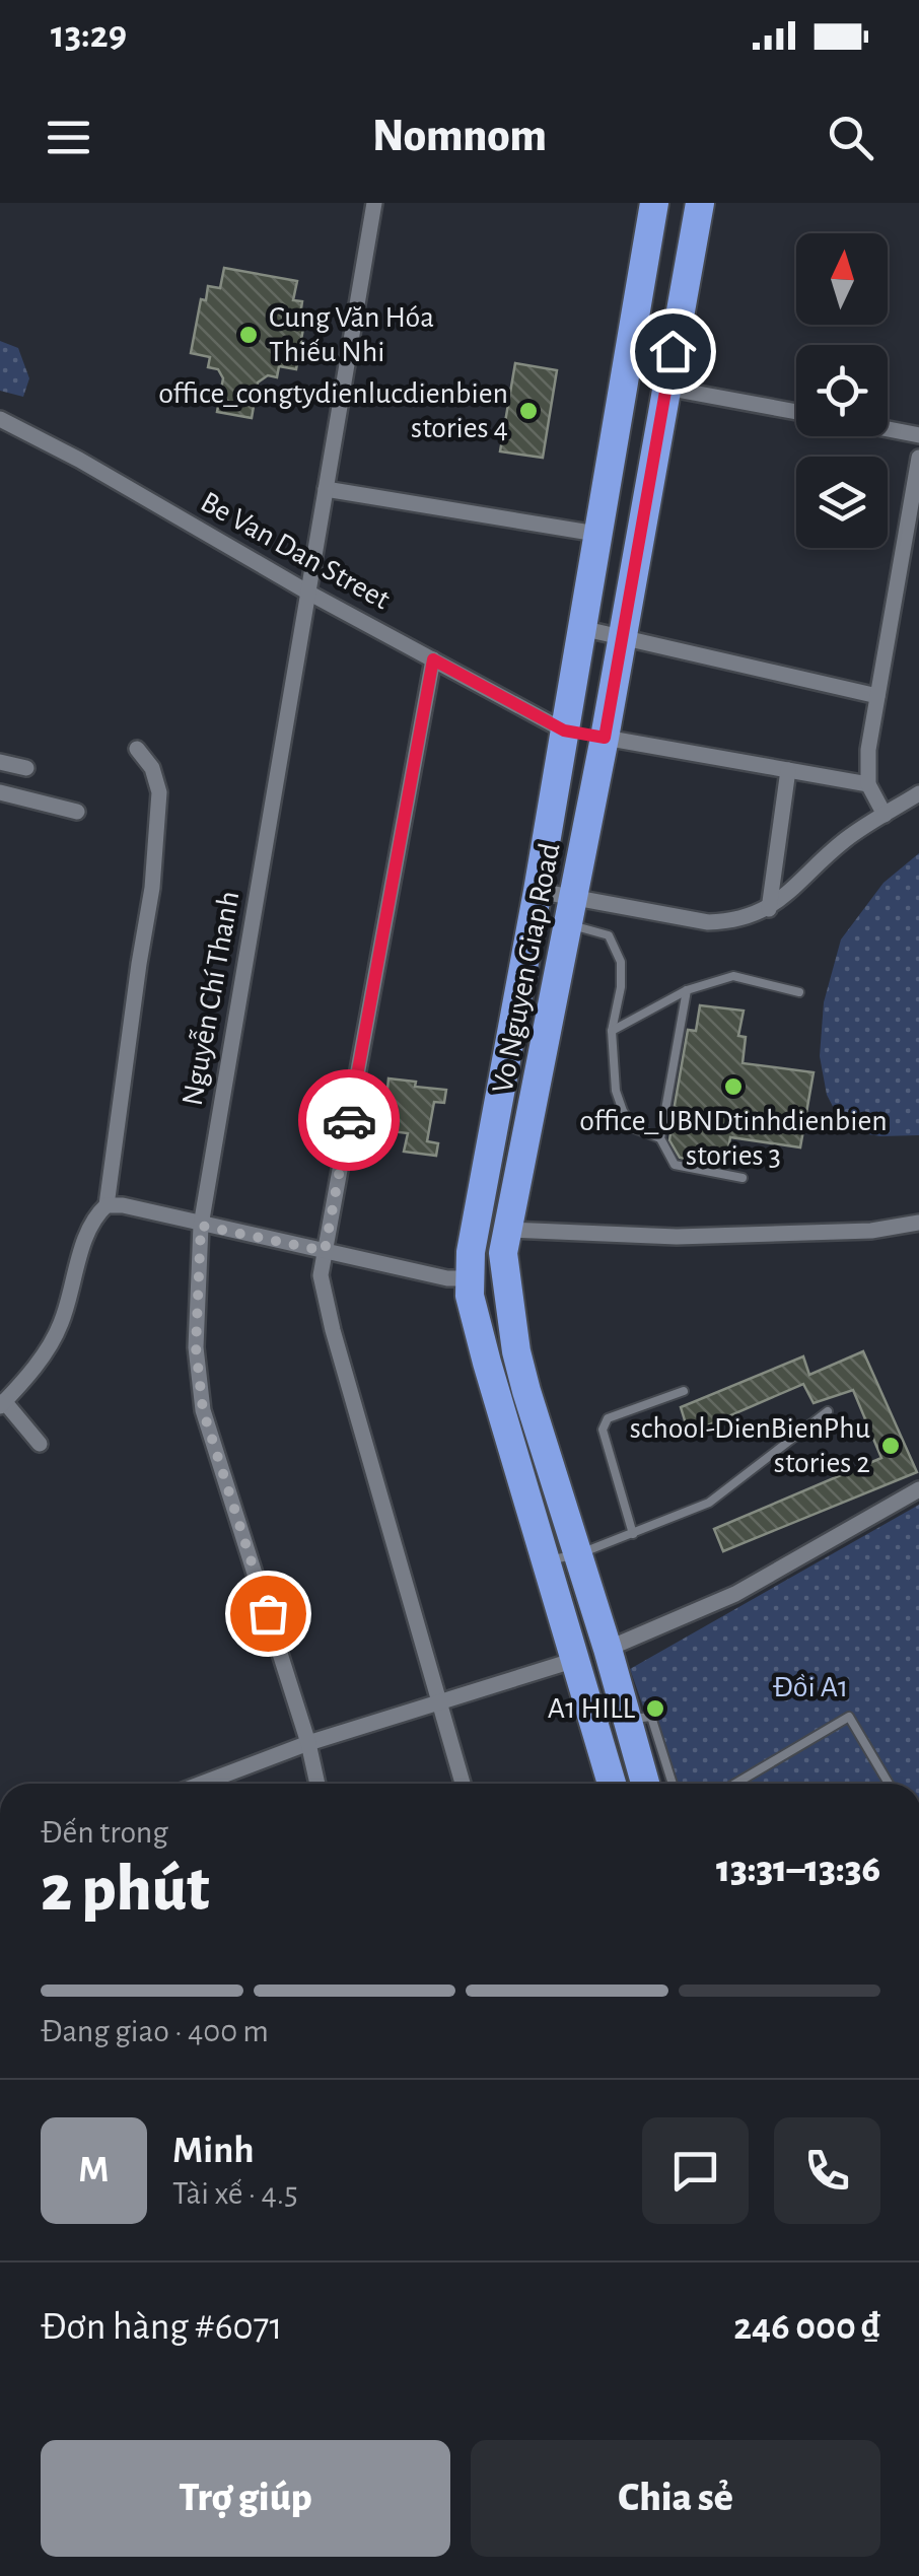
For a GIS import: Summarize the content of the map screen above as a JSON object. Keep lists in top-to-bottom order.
{
  "streets": {
    "highway": ["Vo Nguyen Giap Road"],
    "street": ["Be Van Dan Street", "Nguyễn Chí Thanh"]
  },
  "crossings": [
    ["Be Van Dan Street", "Vo Nguyen Giap Road"],
    ["Be Van Dan Street", "Nguyễn Chí Thanh"]
  ],
  "parks": ["Đồi A1"],
  "places": [
    "Cung Văn Hóa Thiếu Nhi",
    "office_congtydienlucdienbien stories 4",
    "office_UBNDtinhdienbien stories 3",
    "school-DienBienPhu stories 2",
    "A1 HILL"
  ],
  "north": "top",
  "page": {
    "status": "13:29",
    "header": "Nomnom",
    "heading": ["2 phút", "Đến trong", "13:31–13:36"],
    "panel": [
      "Minh",
      "Tài xế · 4.5",
      "Đơn hàng #6071",
      "246 000 ₫"
    ],
    "bar": "Đang giao · 400 m",
    "round": "M",
    "buttons": ["Trợ giúp", "Chia sẻ"]
  }
}
